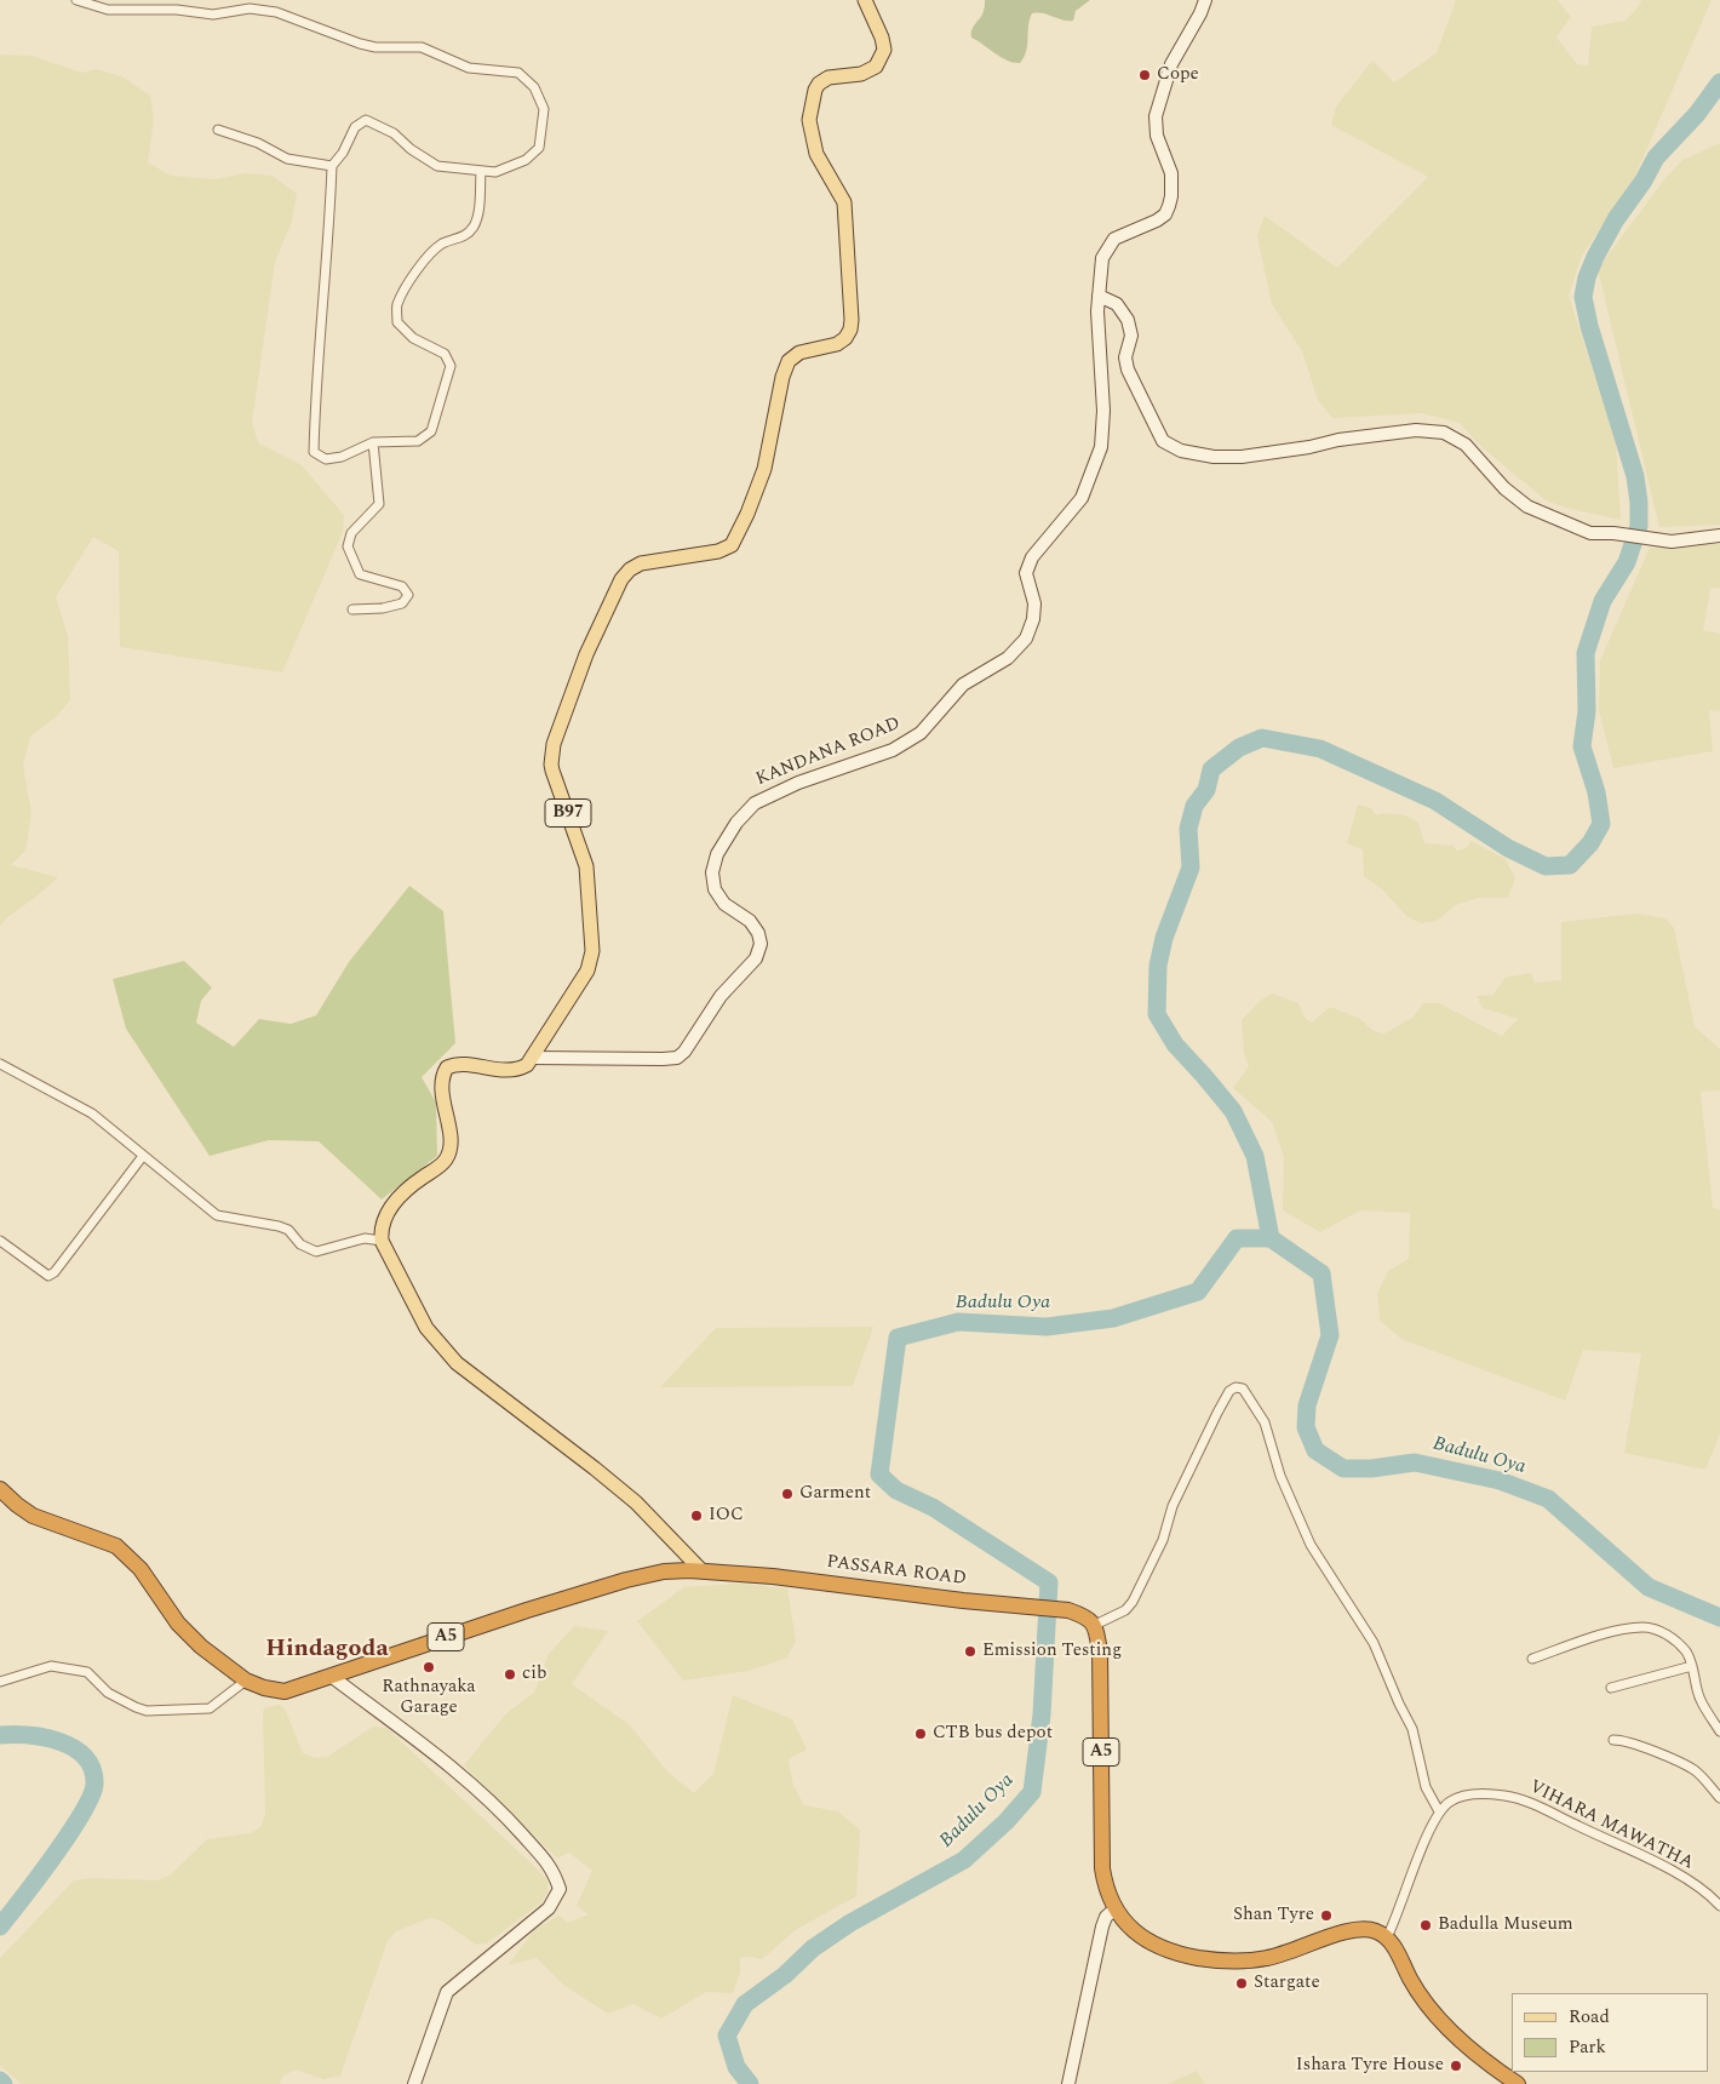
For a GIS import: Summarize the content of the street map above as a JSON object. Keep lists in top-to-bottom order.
{
  "streets": {
    "highway": ["PASSARA ROAD", "A5"],
    "main road": ["B97"],
    "street": ["KANDANA ROAD", "VIHARA MAWATHA"]
  },
  "crossings": [
    ["KANDANA ROAD", "B97"],
    ["PASSARA ROAD", "A5"]
  ],
  "districts": ["Hindagoda"],
  "water": ["Badulu Oya"],
  "places": [
    "Cope",
    "Garment",
    "IOC",
    "Emission Testing",
    "Rathnayaka Garage",
    "cib",
    "CTB bus depot",
    "Shan Tyre",
    "Badulla Museum",
    "Stargate",
    "Ishara Tyre House"
  ],
  "legend": ["Road", "Park"]
}
